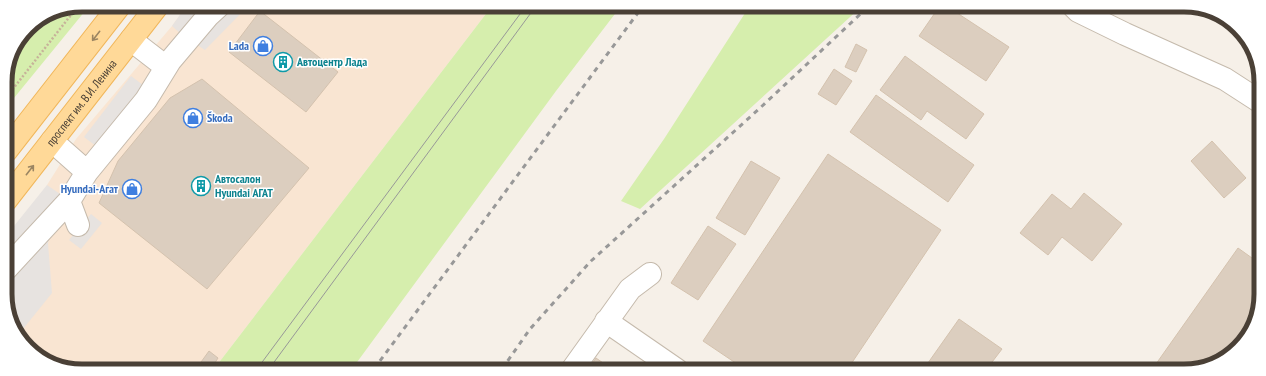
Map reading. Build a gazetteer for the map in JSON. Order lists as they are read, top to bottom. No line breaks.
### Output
{"streets":{"main road":["проспект им. В.И. Ленина"]},"places":{"shop":["Lada","Škoda","Hyundai-Агат"],"building":["Автоцентр Лада","Автосалон Hyundai АГАТ"]}}
